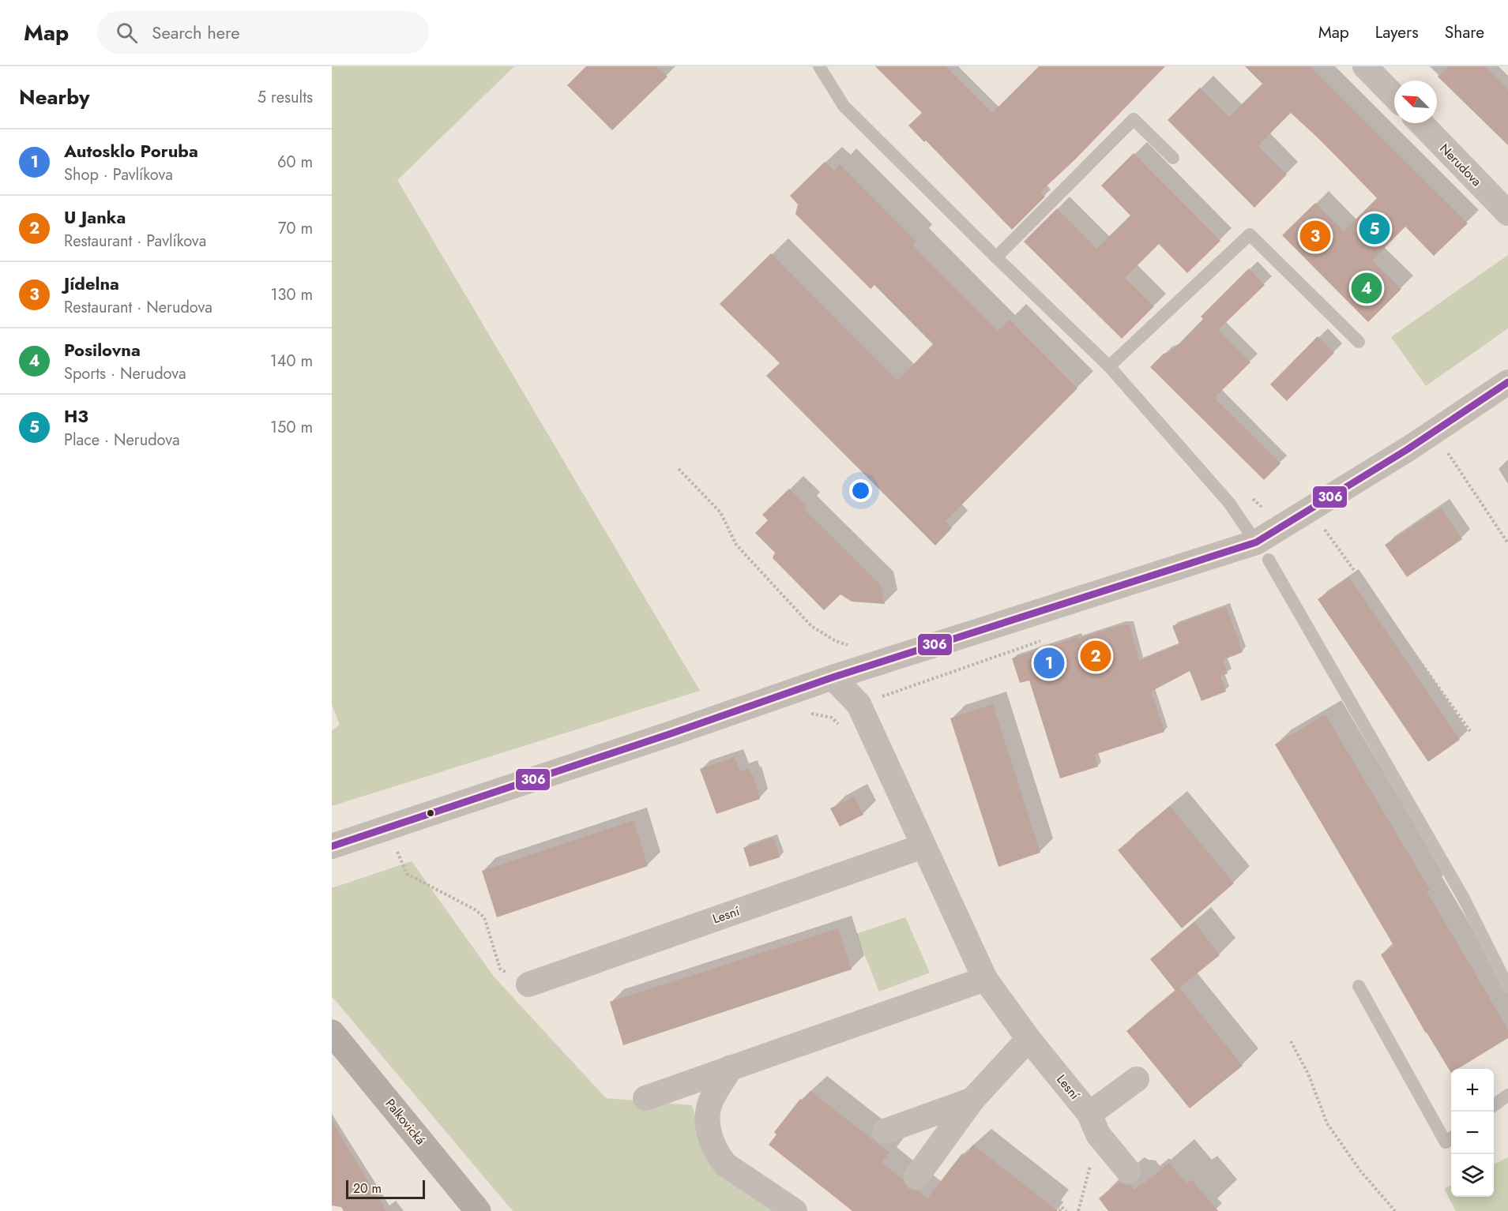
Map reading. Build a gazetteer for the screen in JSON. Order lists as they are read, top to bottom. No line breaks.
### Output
{"streets":{"street":["Nerudova","Lesní","Palkovická"]},"lines":["transit line 306"],"scale_bar":"20 m","north":"top left","page":{"header":"Map","search":"Search here","nav":["Map","Layers","Share"],"heading":["Nearby","5 results"],"list":[{"mark":"1","name":"Autosklo Poruba","note":"Shop · Pavlíkova","value":"60 m"},{"mark":"2","name":"U Janka","note":"Restaurant · Pavlíkova","value":"70 m"},{"mark":"3","name":"Jídelna","note":"Restaurant · Nerudova","value":"130 m"},{"mark":"4","name":"Posilovna","note":"Sports · Nerudova","value":"140 m"},{"mark":"5","name":"H3","note":"Place · Nerudova","value":"150 m"}],"pins":["5","3","4","2","1"],"map_buttons":["+","−"],"scale":"20 m"}}
